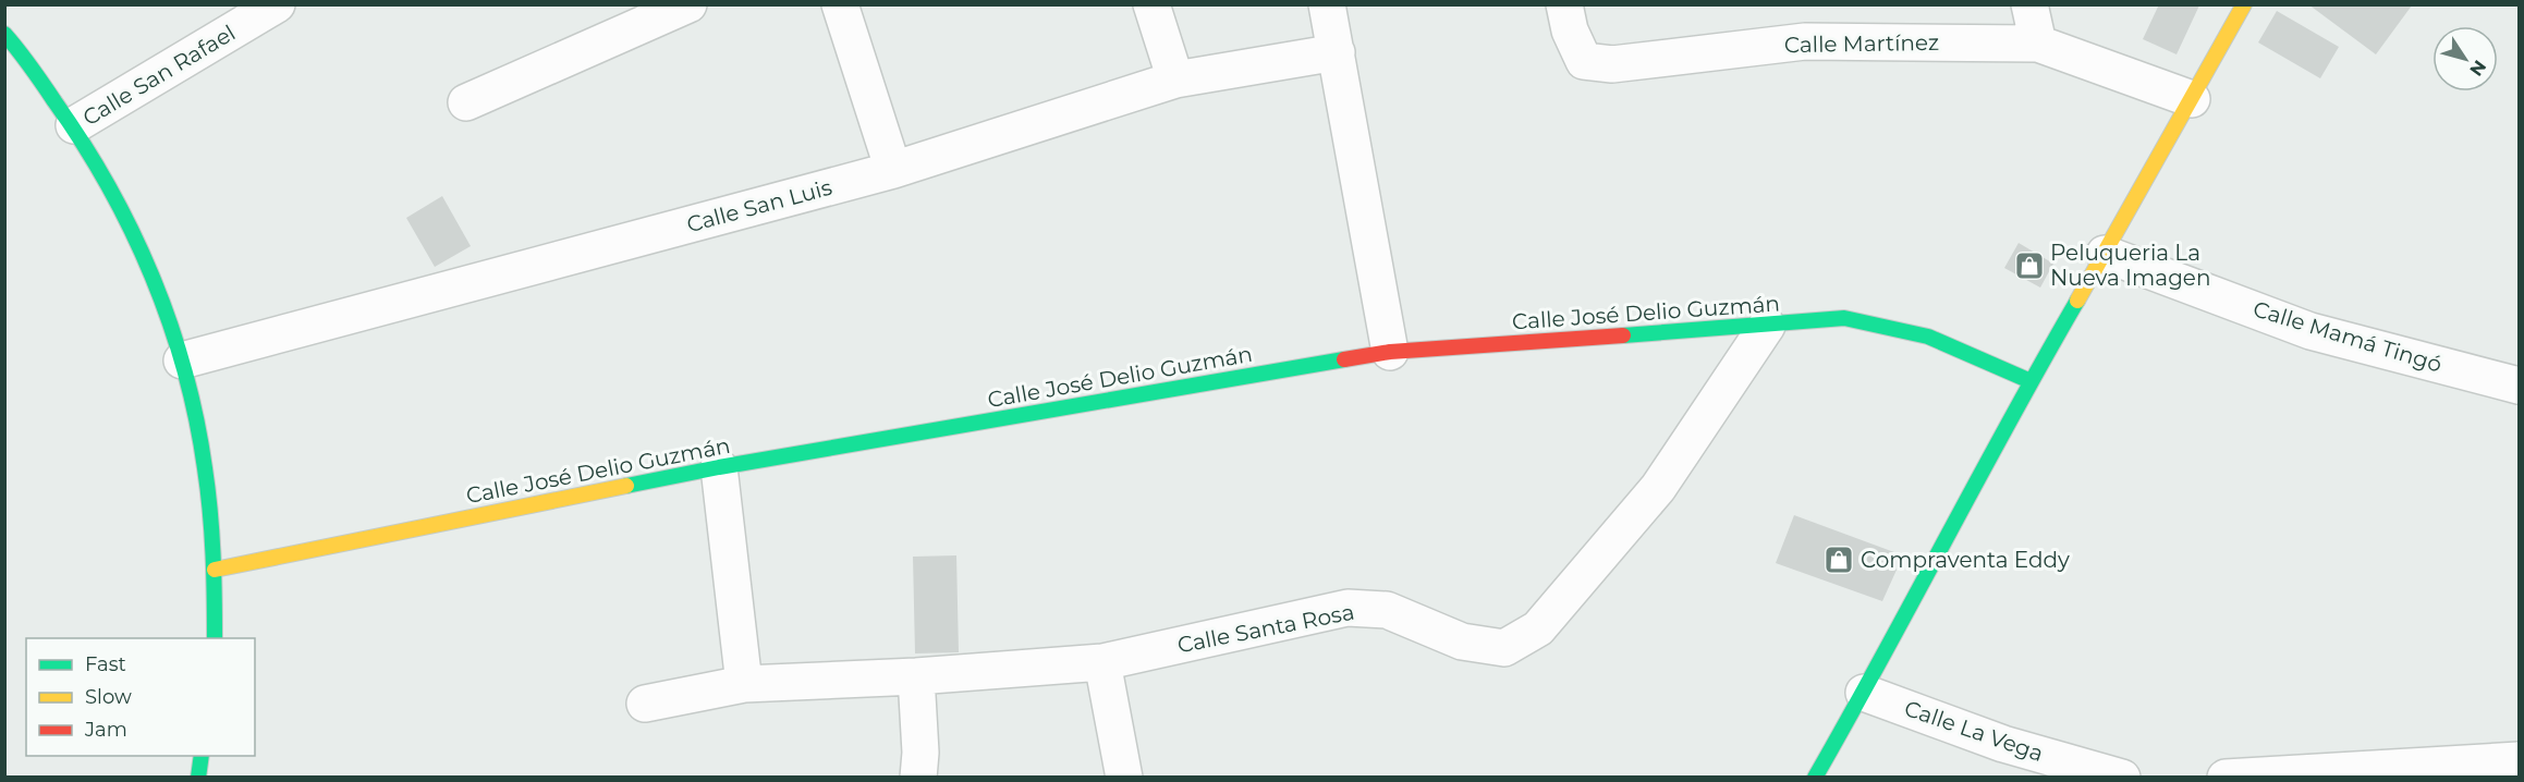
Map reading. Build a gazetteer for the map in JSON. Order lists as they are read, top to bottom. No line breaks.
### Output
{"streets":{"street":["Calle Martínez","Calle San Rafael","Calle San Luis","Calle José Delio Guzmán","Calle Mamá Tingó","Calle Santa Rosa","Calle La Vega"]},"crossings":[["Calle José Delio Guzmán","Calle Santa Rosa"]],"places":{"shop":["Peluqueria La Nueva Imagen","Compraventa Eddy"]},"legend":["Fast","Slow","Jam"],"north":"bottom right"}
